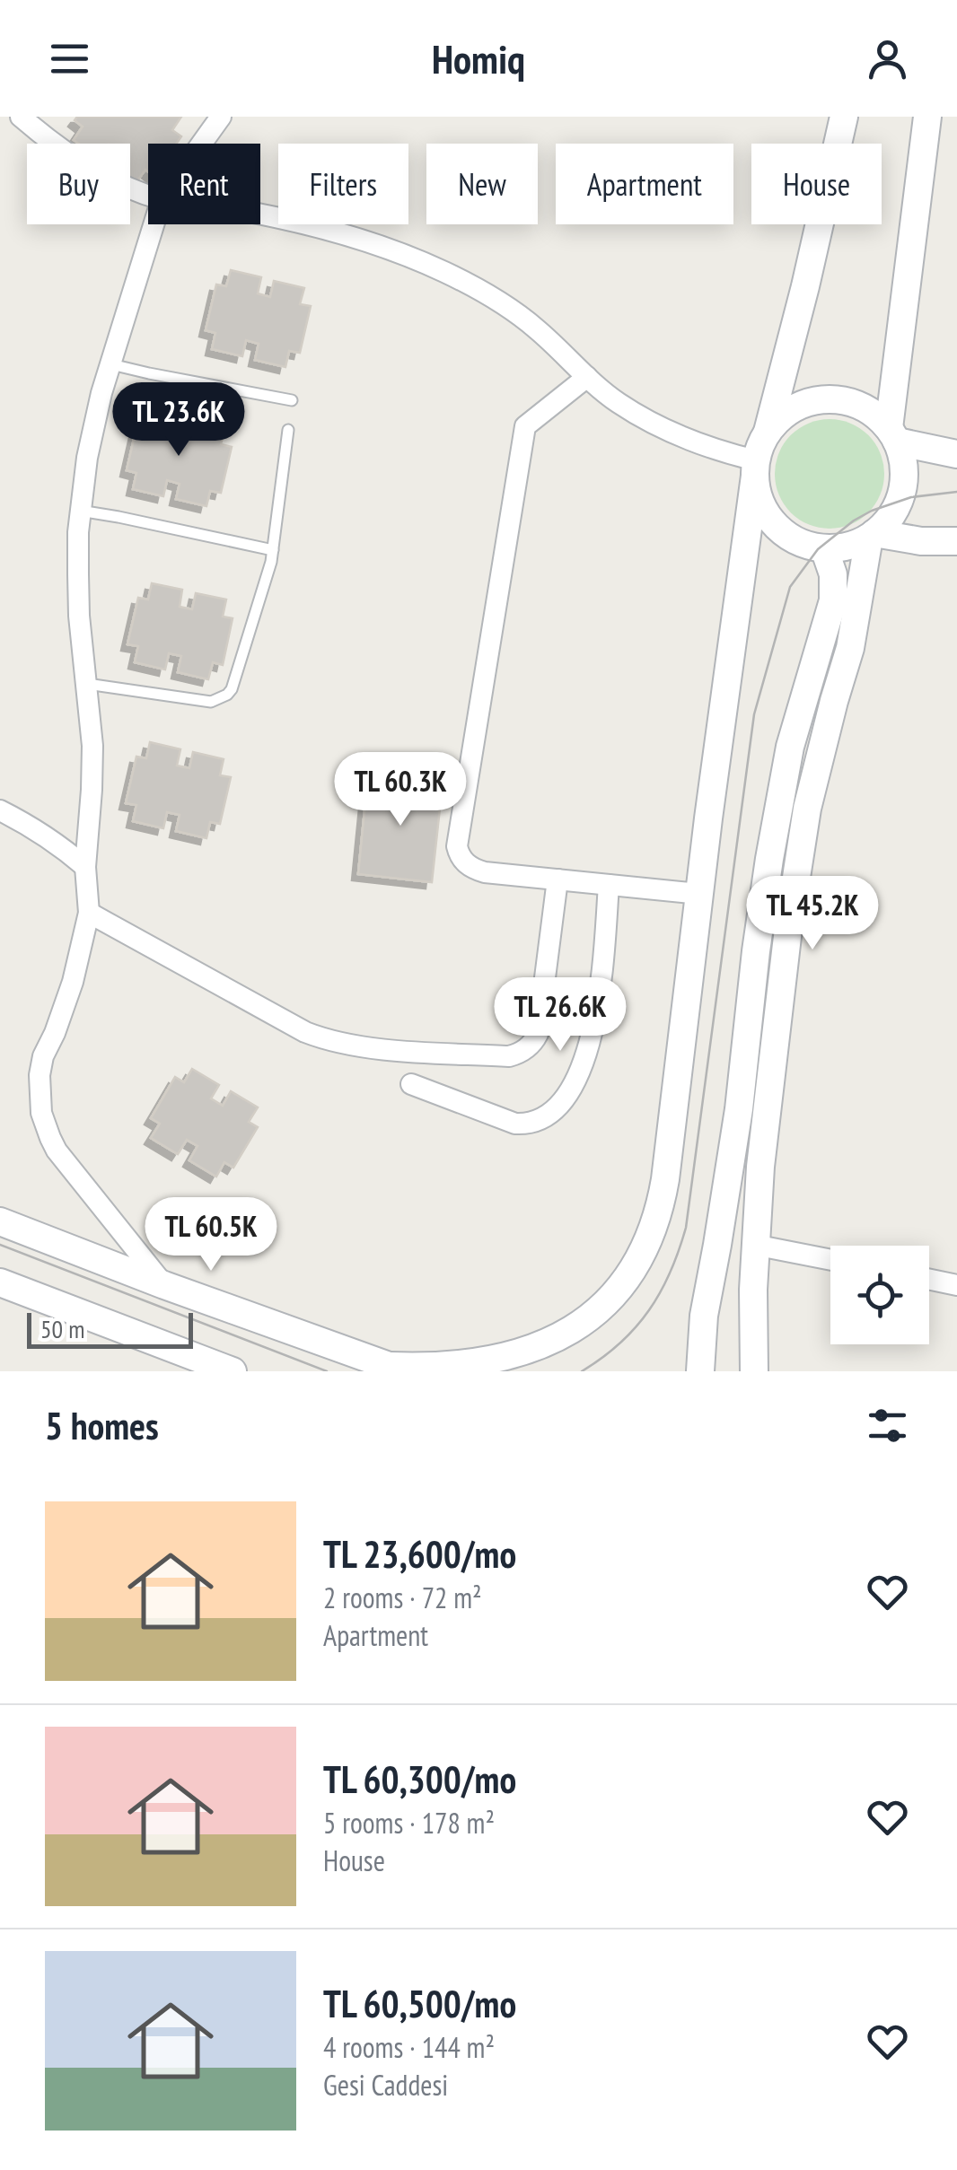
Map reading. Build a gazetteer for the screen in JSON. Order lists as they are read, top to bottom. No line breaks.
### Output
{"scale_bar":"50 m","page":{"header":"Homiq","chip":["Buy","Rent","Filters","New","Apartment","House"],"price":["TL 23.6K","TL 60.3K","TL 45.2K","TL 26.6K","TL 60.5K"],"scale":"50 m","heading":"5 homes","list":[{"name":"TL 23,600/mo","note":"2 rooms · 72 m² · Apartment"},{"name":"TL 60,300/mo","note":"5 rooms · 178 m² · House"},{"name":"TL 60,500/mo","note":"4 rooms · 144 m² · Gesi Caddesi"}]}}
